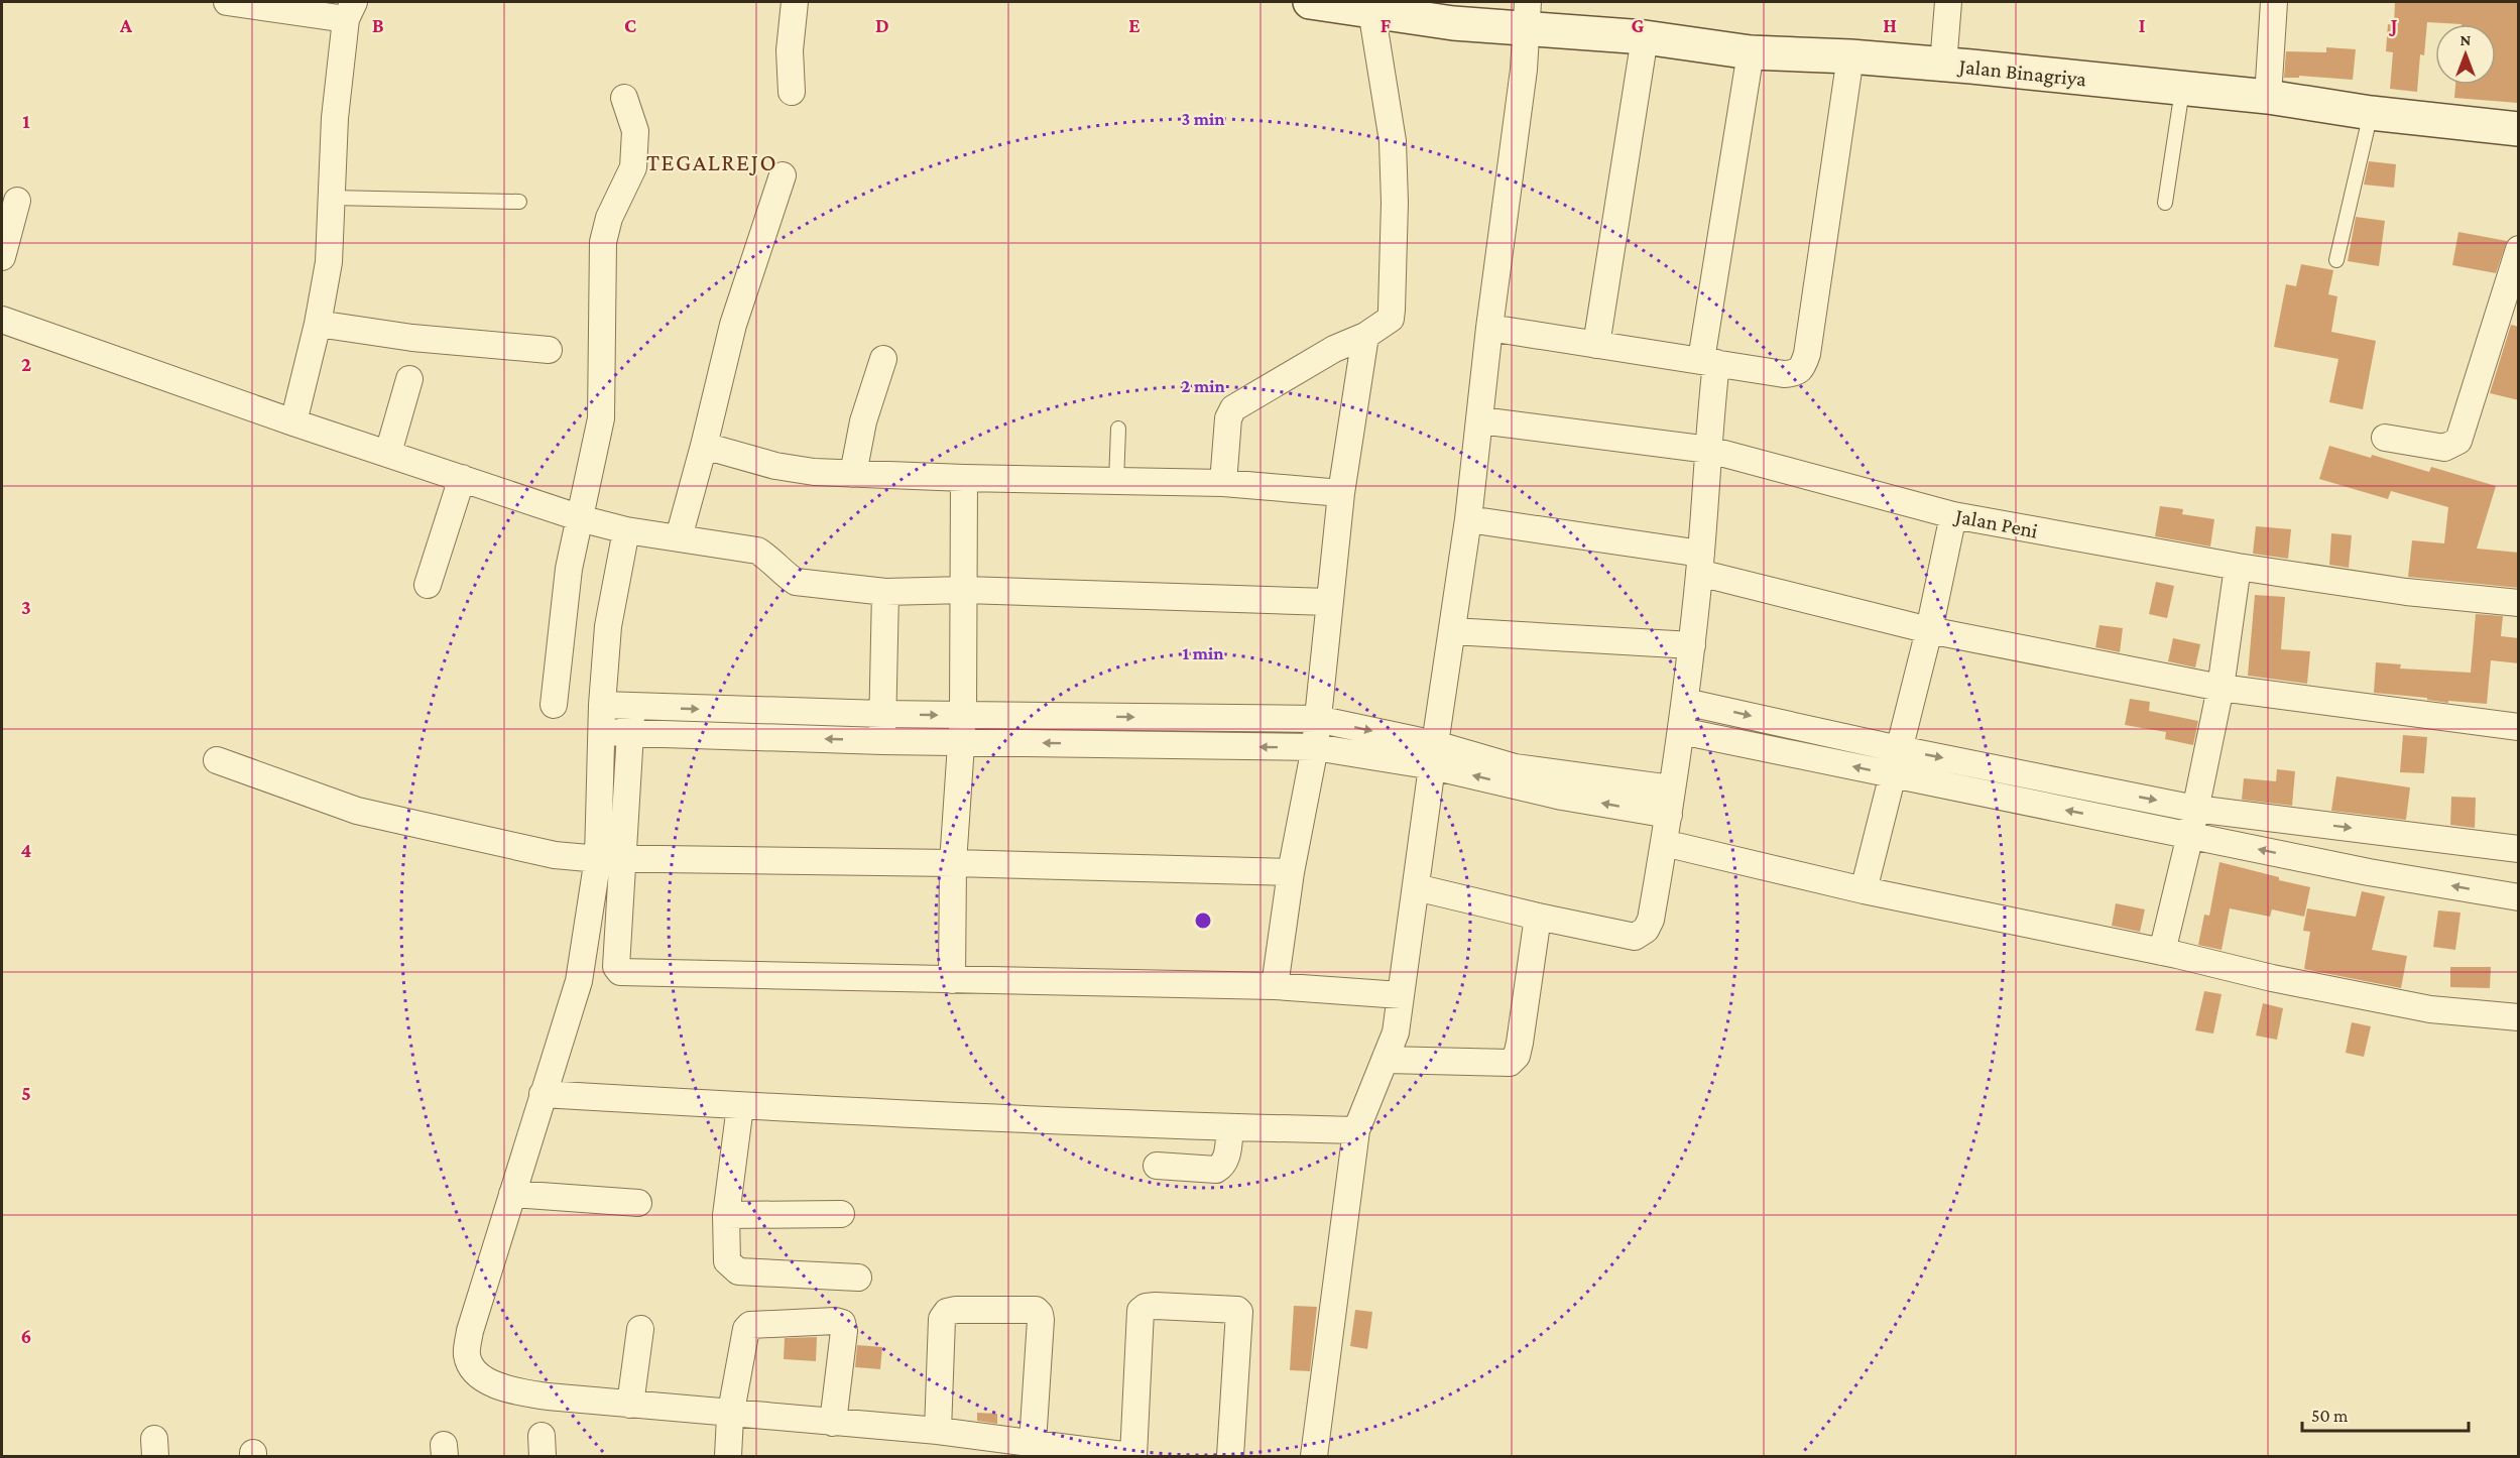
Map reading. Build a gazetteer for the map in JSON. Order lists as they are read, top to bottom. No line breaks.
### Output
{"streets":{"street":["Jalan Binagriya","Jalan Peni"]},"districts":["TEGALREJO"],"scale_bar":"50 m","north":"top","grid":{"columns":["A","B","C","D","E","F","G","H","I","J"],"rows":["1","2","3","4","5","6"]},"rings":["3 min","2 min","1 min"]}
